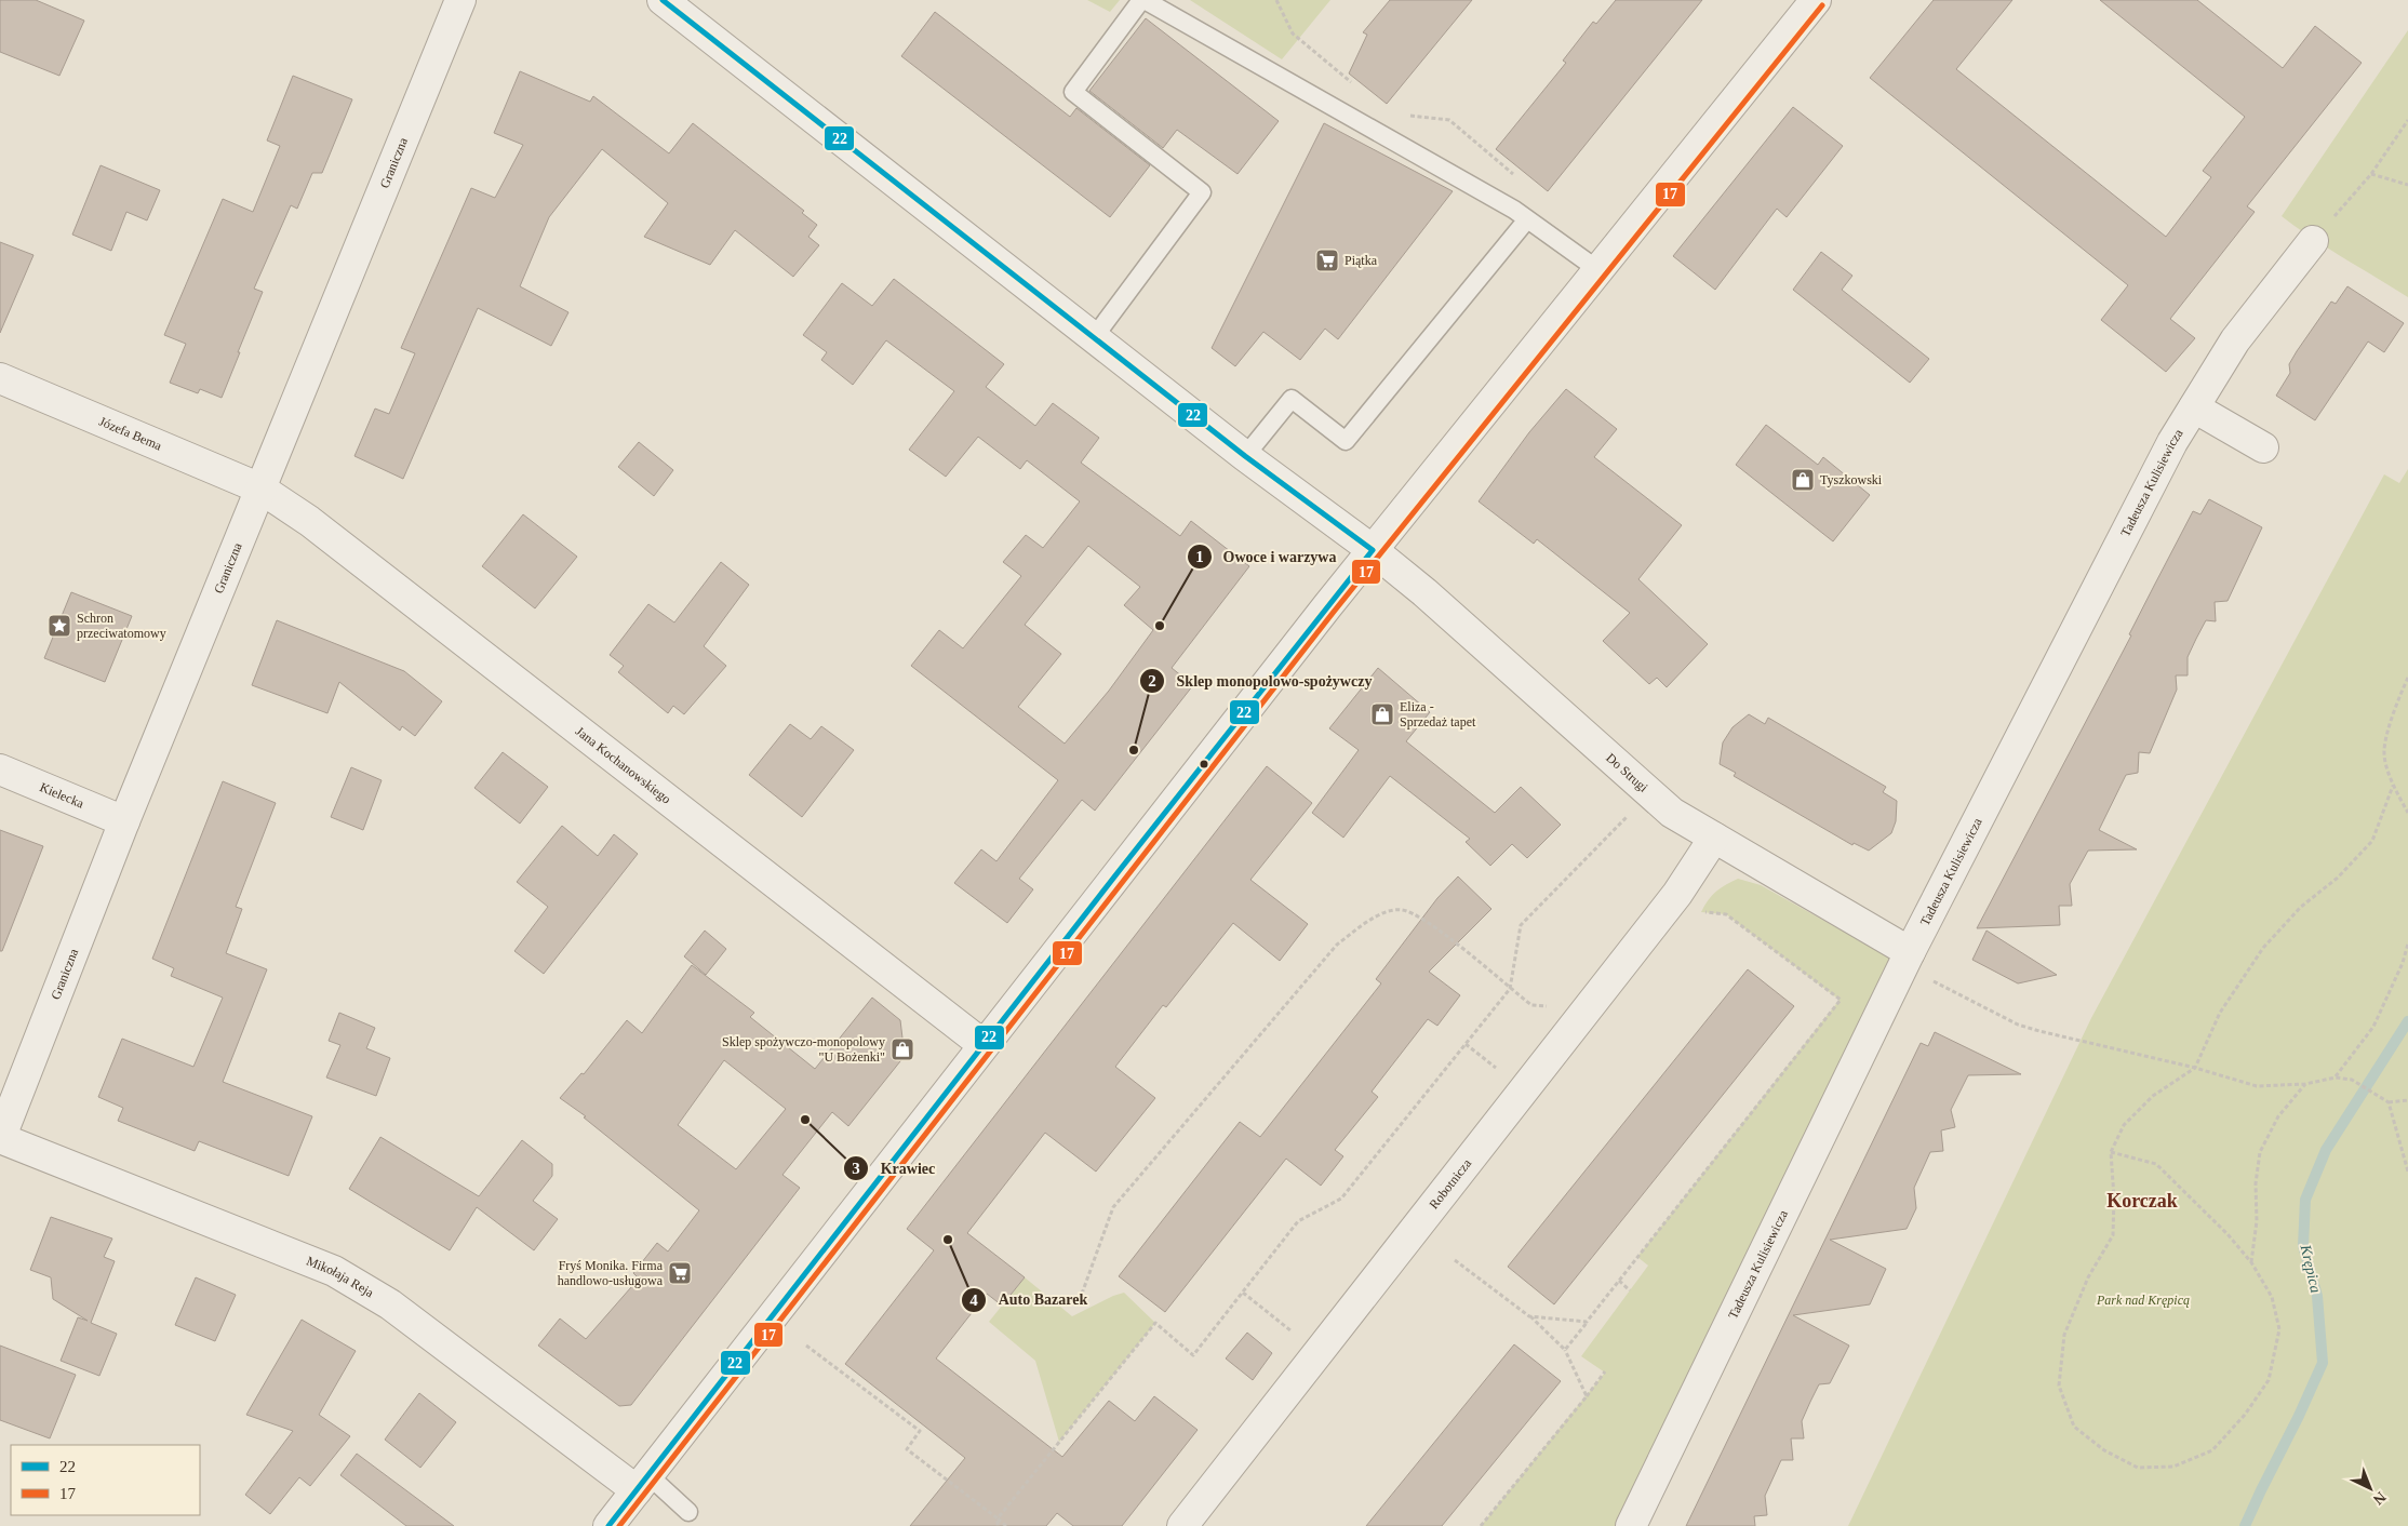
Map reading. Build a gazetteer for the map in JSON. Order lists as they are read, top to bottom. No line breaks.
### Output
{"streets":{"street":["Graniczna","Józefa Bema","Tadeusza Kulisiewicza","Jana Kochanowskiego","Do Strugi","Kielecka","Robotnicza","Mikołaja Reja"]},"crossings":[["Graniczna","Józefa Bema"],["Graniczna","Jana Kochanowskiego"],["Graniczna","Kielecka"],["Graniczna","Mikołaja Reja"],["Józefa Bema","Jana Kochanowskiego"],["Tadeusza Kulisiewicza","Do Strugi"],["Do Strugi","Robotnicza"]],"districts":["Korczak"],"water":["Krępica"],"parks":["Park nad Krępicą"],"places":{"supermarket":["Piątka","Fryś Monika. Firma handlowo-usługowa"],"shop":["Tyszkowski","Eliza - Sprzedaż tapet","Sklep spożywczo-monopolowy \"U Bożenki\""],"place":["Schron przeciwatomowy"],"other":["Owoce i warzywa","Sklep monopolowo-spożywczy","Krawiec","Auto Bazarek"]},"lines":["transit line 22","transit line 17"],"legend":["22","17"],"north":"bottom right"}
